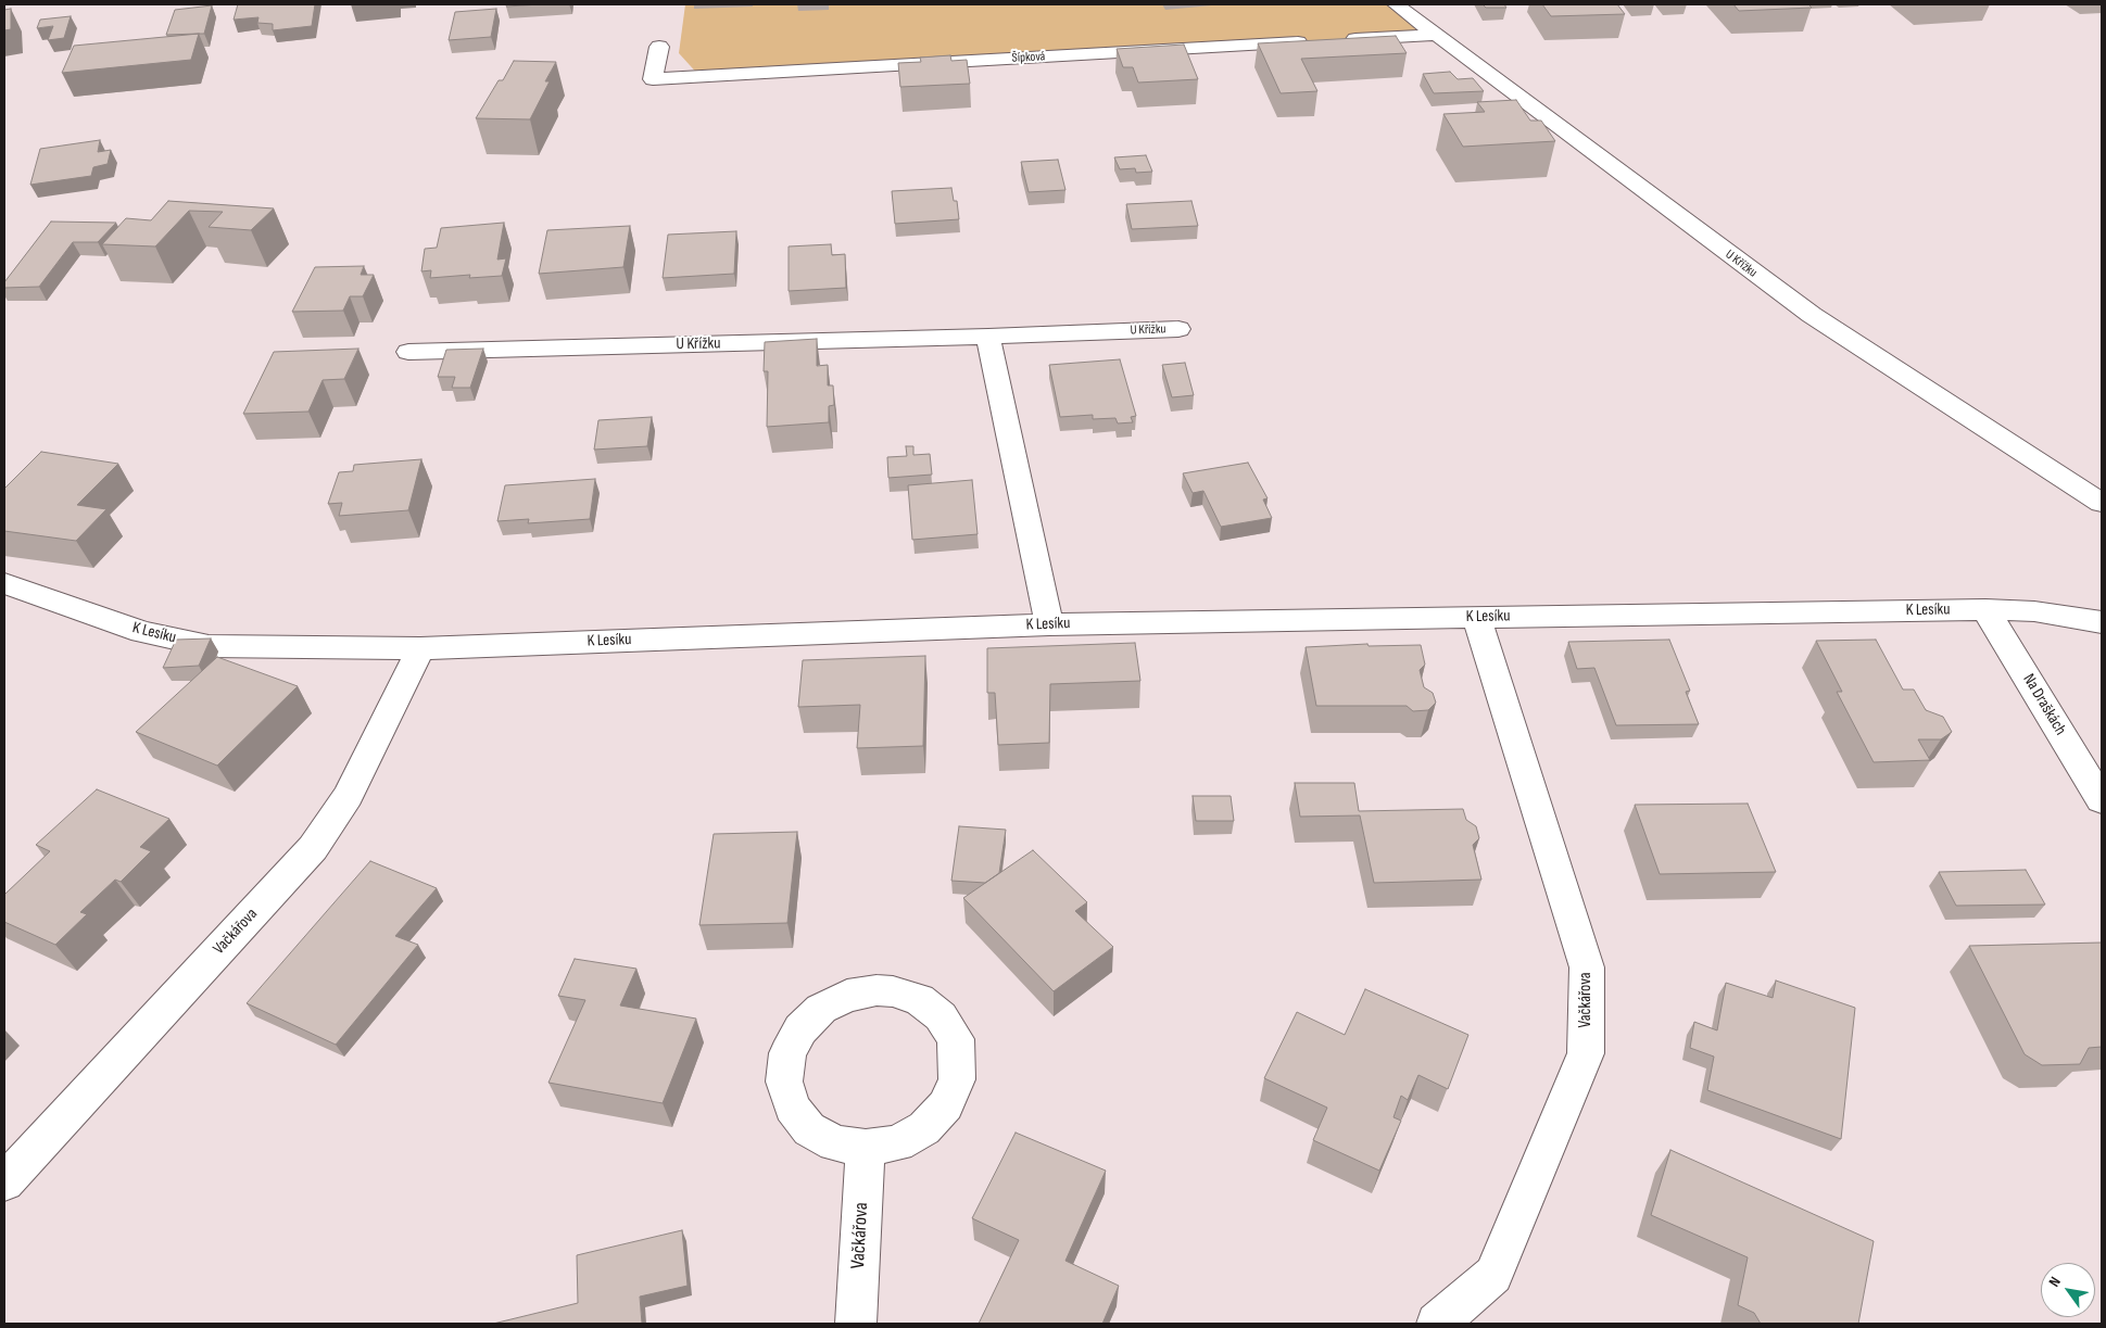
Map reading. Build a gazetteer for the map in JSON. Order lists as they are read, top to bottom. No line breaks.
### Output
{"streets":{"street":["Šípková","U Křížku","K Lesíku","Na Draškách","Vačkářova"]},"crossings":[["K Lesíku","Na Draškách"],["K Lesíku","Vačkářova"]],"north":"top left"}
